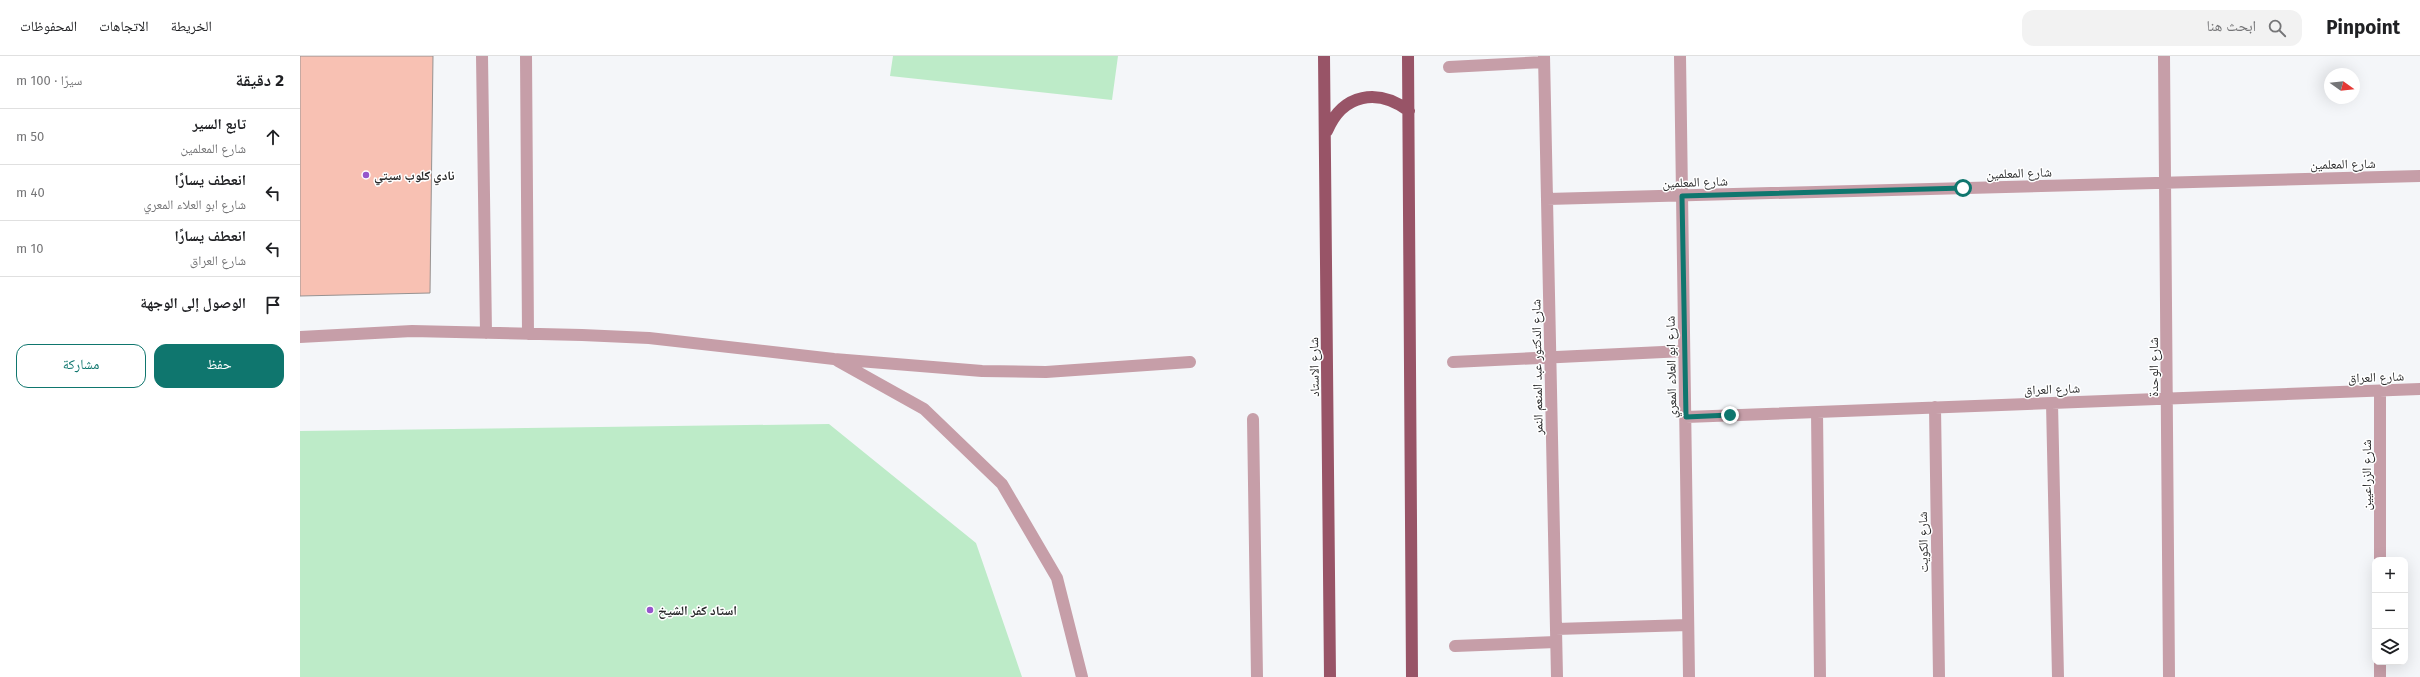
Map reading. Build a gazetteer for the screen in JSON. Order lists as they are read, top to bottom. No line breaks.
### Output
{"streets":{"main road":["شارع الاستاد"],"street":["شارع المعلمين","شارع الدكتور عبد المنعم النمر","شارع ابو العلاء المعري","شارع الوحدة","شارع العراق","شارع الزراعيين","شارع الكويت"]},"crossings":[["شارع المعلمين","شارع الدكتور عبد المنعم النمر"],["شارع المعلمين","شارع ابو العلاء المعري"],["شارع المعلمين","شارع الوحدة"],["شارع ابو العلاء المعري","شارع العراق"],["شارع الوحدة","شارع العراق"],["شارع العراق","شارع الزراعيين"],["شارع العراق","شارع الكويت"]],"places":["نادي كلوب سيتي","استاد كفر الشيخ"],"north":"right","page":{"header":"Pinpoint","search":"ابحث هنا","nav":["الخريطة","الاتجاهات","المحفوظات"],"heading":["2 دقيقة","سيرًا · 100 m"],"list":[["تابع السير","شارع المعلمين","50 m"],["انعطف يسارًا","شارع ابو العلاء المعري","40 m"],["انعطف يسارًا","شارع العراق","10 m"],"الوصول إلى الوجهة"],"buttons":["حفظ","مشاركة"],"map_buttons":["+","−"]}}
